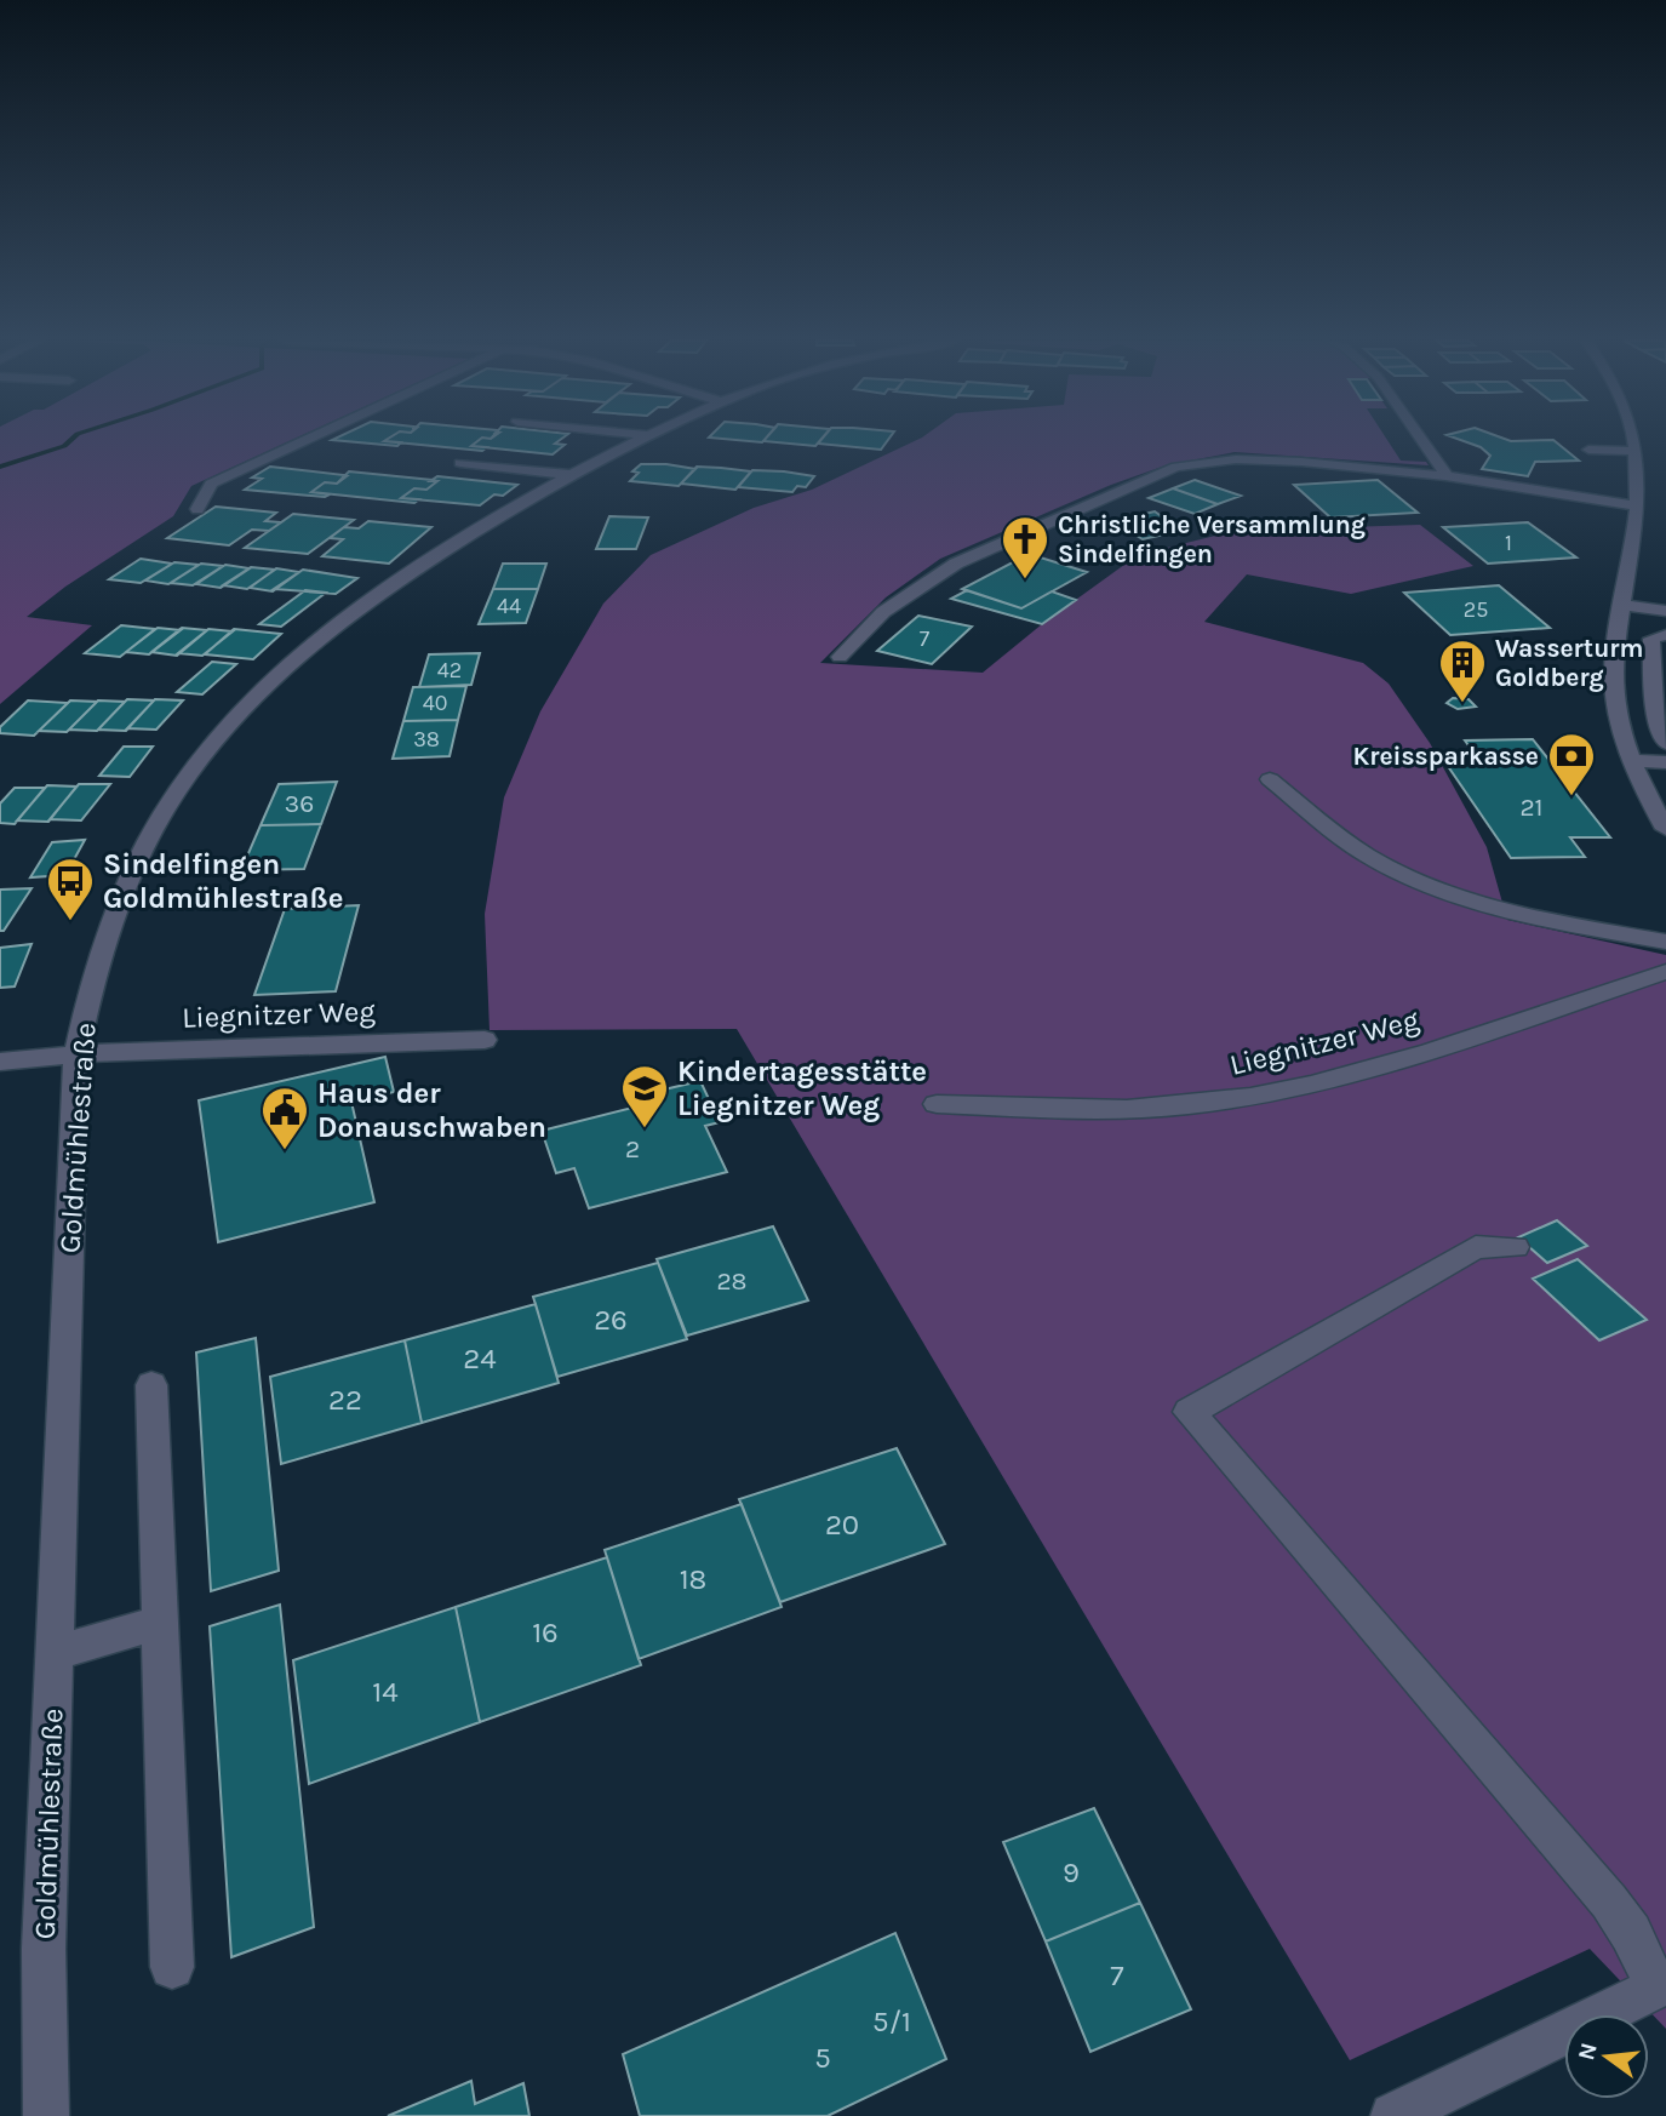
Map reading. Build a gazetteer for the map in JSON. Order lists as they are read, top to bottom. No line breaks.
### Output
{"streets":{"street":["Liegnitzer Weg","Goldmühlestraße"]},"crossings":[["Liegnitzer Weg","Goldmühlestraße"]],"places":{"church":["Christliche Versammlung Sindelfingen"],"building":["Wasserturm Goldberg"],"bank":["Kreissparkasse"],"bus stop":["Sindelfingen Goldmühlestraße"],"school or university":["Kindertagesstätte Liegnitzer Weg"],"public building":["Haus der Donauschwaben"]},"house_numbers":["1","44","25","7","42","40","38","36","21","2","28","26","24","22","20","18","16","14","9","7","5/1","5"],"north":"left"}
